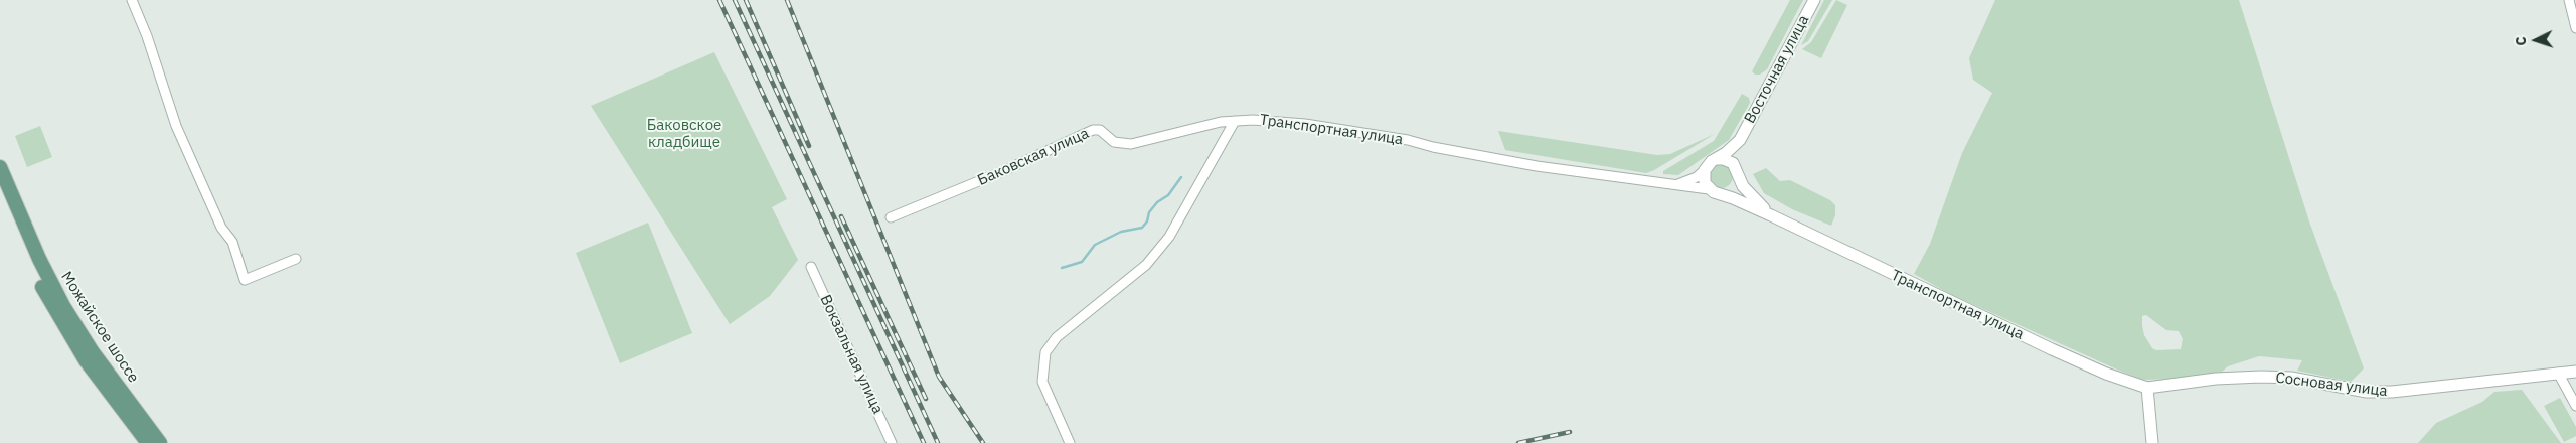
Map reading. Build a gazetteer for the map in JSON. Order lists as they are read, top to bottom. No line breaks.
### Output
{"streets":{"main road":["Можайское шоссе"],"street":["Восточная улица","Транспортная улица","Баковская улица","Вокзальная улица","Сосновая улица"]},"crossings":[["Восточная улица","Транспортная улица"],["Транспортная улица","Баковская улица"],["Транспортная улица","Сосновая улица"]],"parks":["Баковское кладбище"],"north":"left"}
